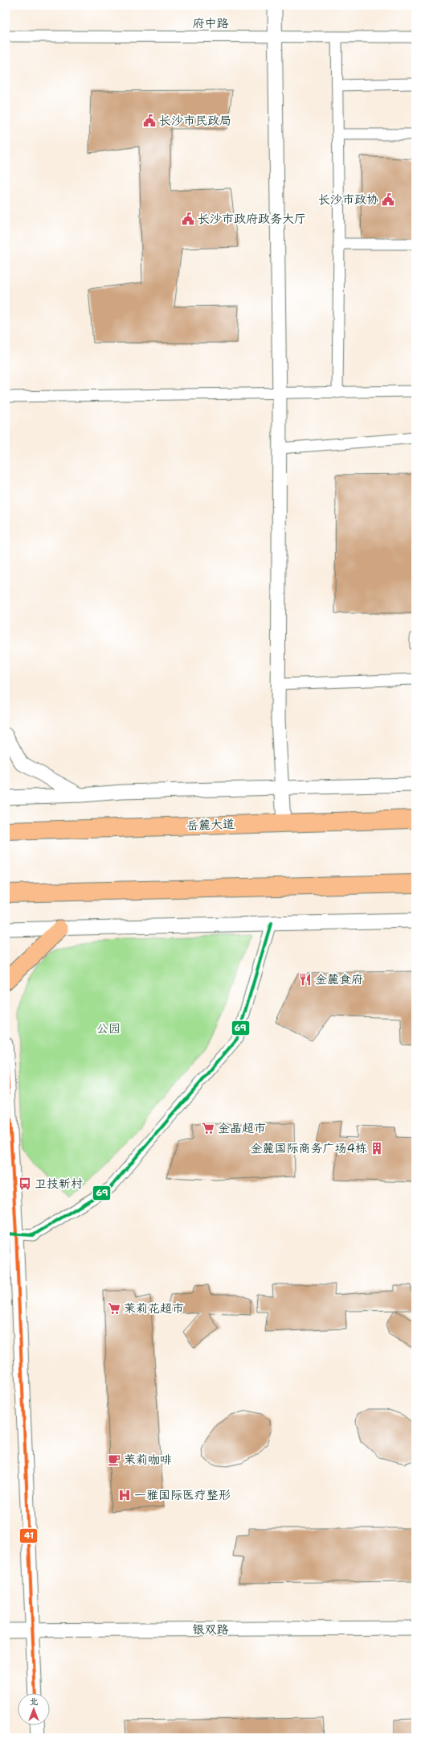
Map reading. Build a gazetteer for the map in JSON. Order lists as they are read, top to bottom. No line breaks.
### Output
{"streets":{"highway":["岳麓大道"],"street":["府中路","银双路"]},"parks":["公园"],"places":{"public building":["长沙市民政局","长沙市政协","长沙市政府政务大厅"],"restaurant":["金麓食府"],"supermarket":["金晶超市","茉莉花超市"],"building":["金麓国际商务广场4栋"],"bus stop":["卫技新村"],"cafe":["茉莉咖啡"],"hospital":["一雅国际医疗整形"]},"lines":["transit line 69","transit line 41"],"north":"top"}
